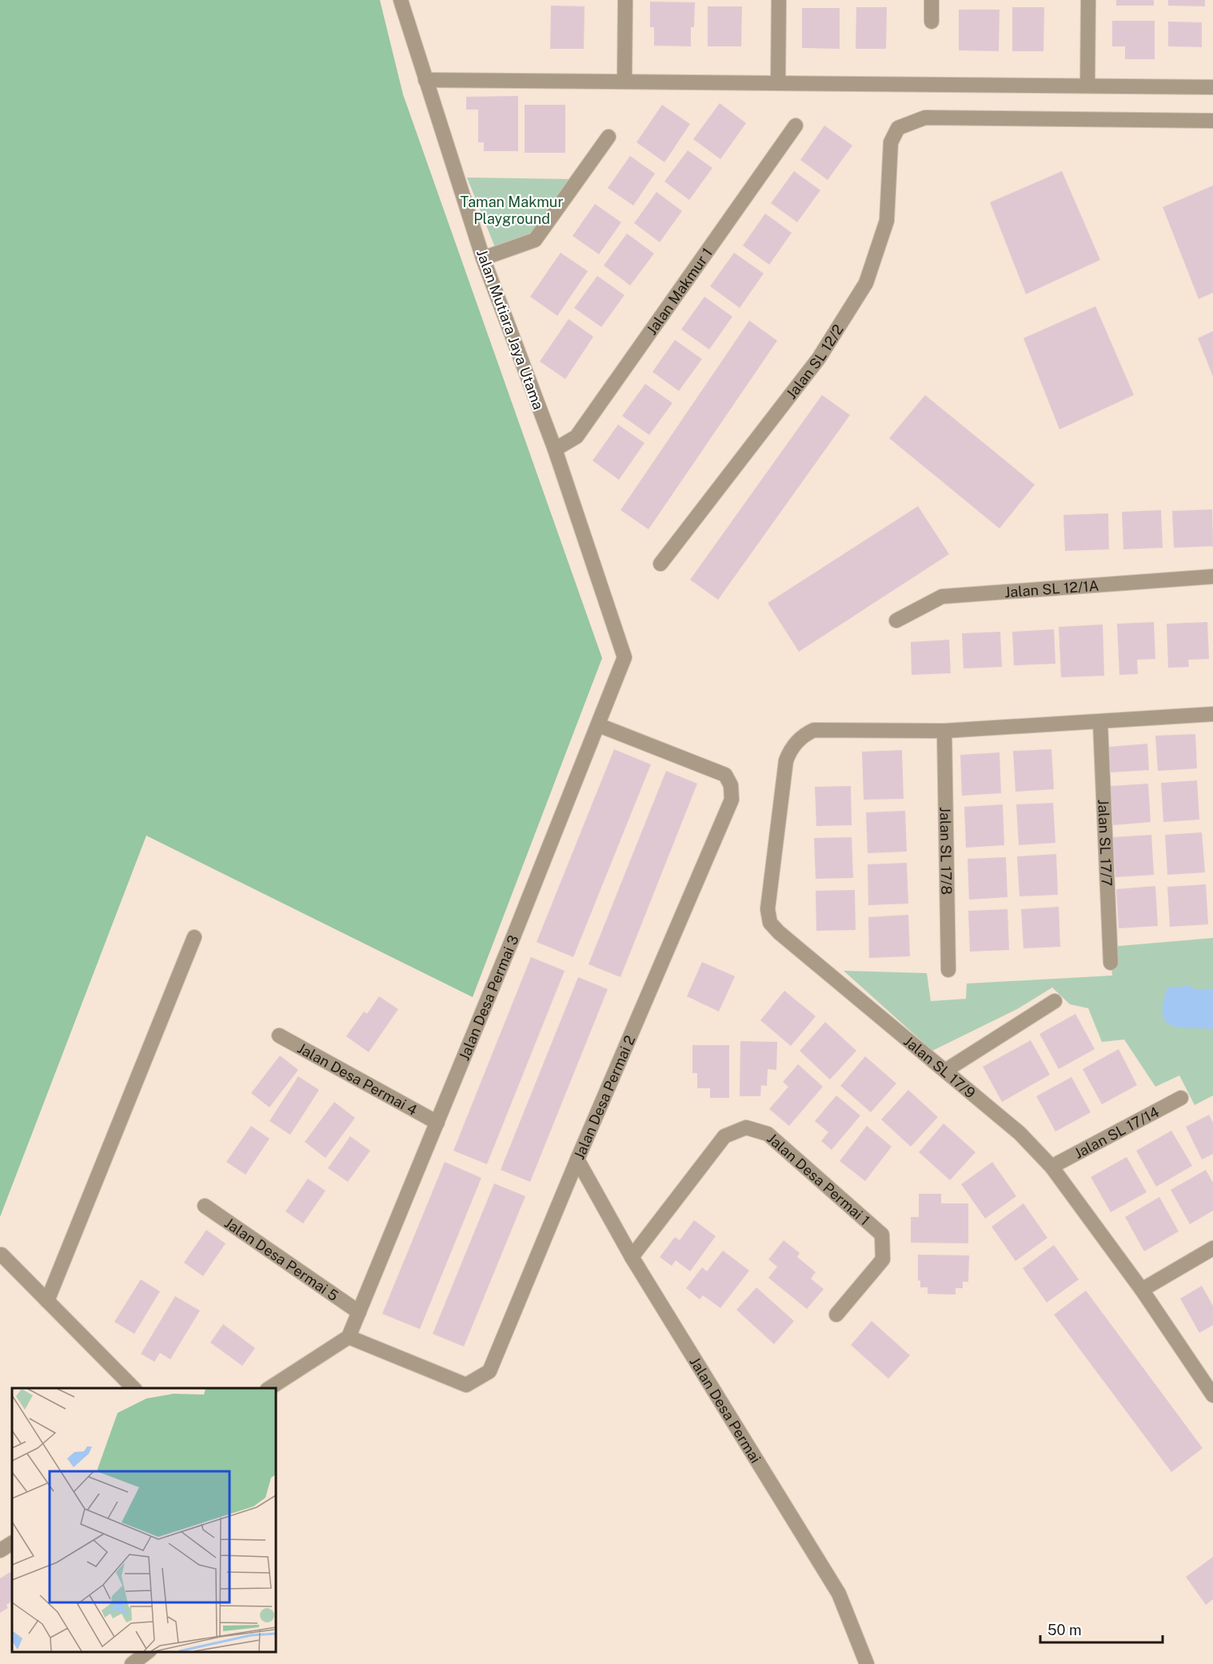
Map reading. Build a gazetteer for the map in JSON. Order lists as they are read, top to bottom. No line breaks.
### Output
{"streets":{"street":["Jalan Makmur 1","Jalan Mutiara Jaya Utama","Jalan SL 12/2","Jalan SL 12/1A","Jalan SL 17/7","Jalan SL 17/8","Jalan Desa Permai 3","Jalan SL 17/9","Jalan Desa Permai 4","Jalan Desa Permai 2","Jalan SL 17/14","Jalan Desa Permai 1","Jalan Desa Permai 5","Jalan Desa Permai"]},"crossings":[["Jalan Makmur 1","Jalan Mutiara Jaya Utama"],["Jalan Mutiara Jaya Utama","Jalan Desa Permai 3"],["Jalan SL 17/8","Jalan SL 17/9"],["Jalan Desa Permai 3","Jalan Desa Permai 4"],["Jalan Desa Permai 3","Jalan Desa Permai 2"],["Jalan Desa Permai 3","Jalan Desa Permai 5"],["Jalan SL 17/9","Jalan SL 17/14"],["Jalan Desa Permai 2","Jalan Desa Permai"],["Jalan Desa Permai 1","Jalan Desa Permai"]],"parks":["Taman Makmur Playground"],"scale_bar":"50 m"}
